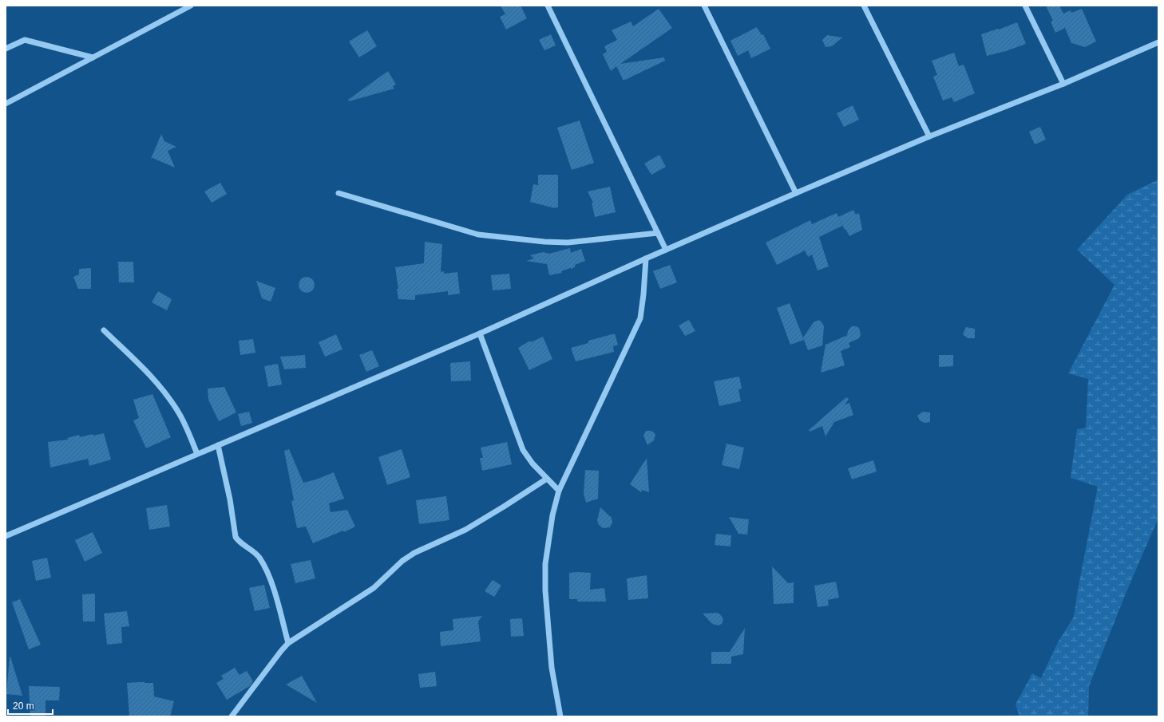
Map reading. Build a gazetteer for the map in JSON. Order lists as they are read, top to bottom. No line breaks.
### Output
{"scale_bar":"20 m"}
